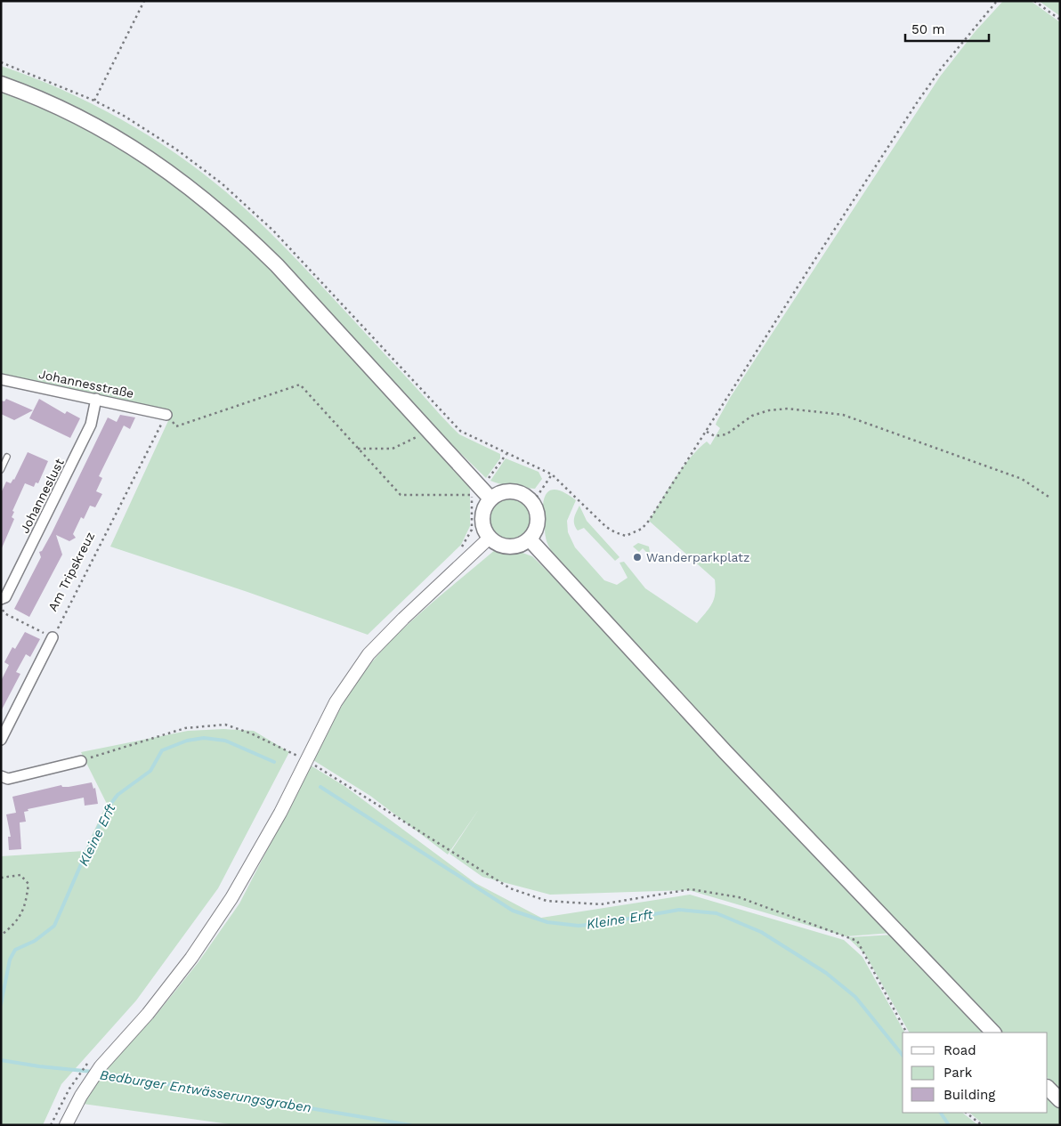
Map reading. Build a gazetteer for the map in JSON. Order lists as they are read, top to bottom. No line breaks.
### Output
{"streets":{"street":["Johannesstraße","Johanneslust"],"path":["Am Tripskreuz"]},"crossings":[["Johannesstraße","Johanneslust"],["Johannesstraße","Am Tripskreuz"]],"water":["Kleine Erft","Bedburger Entwässerungsgraben"],"places":["Wanderparkplatz"],"legend":["Road","Park","Building"],"scale_bar":"50 m"}
